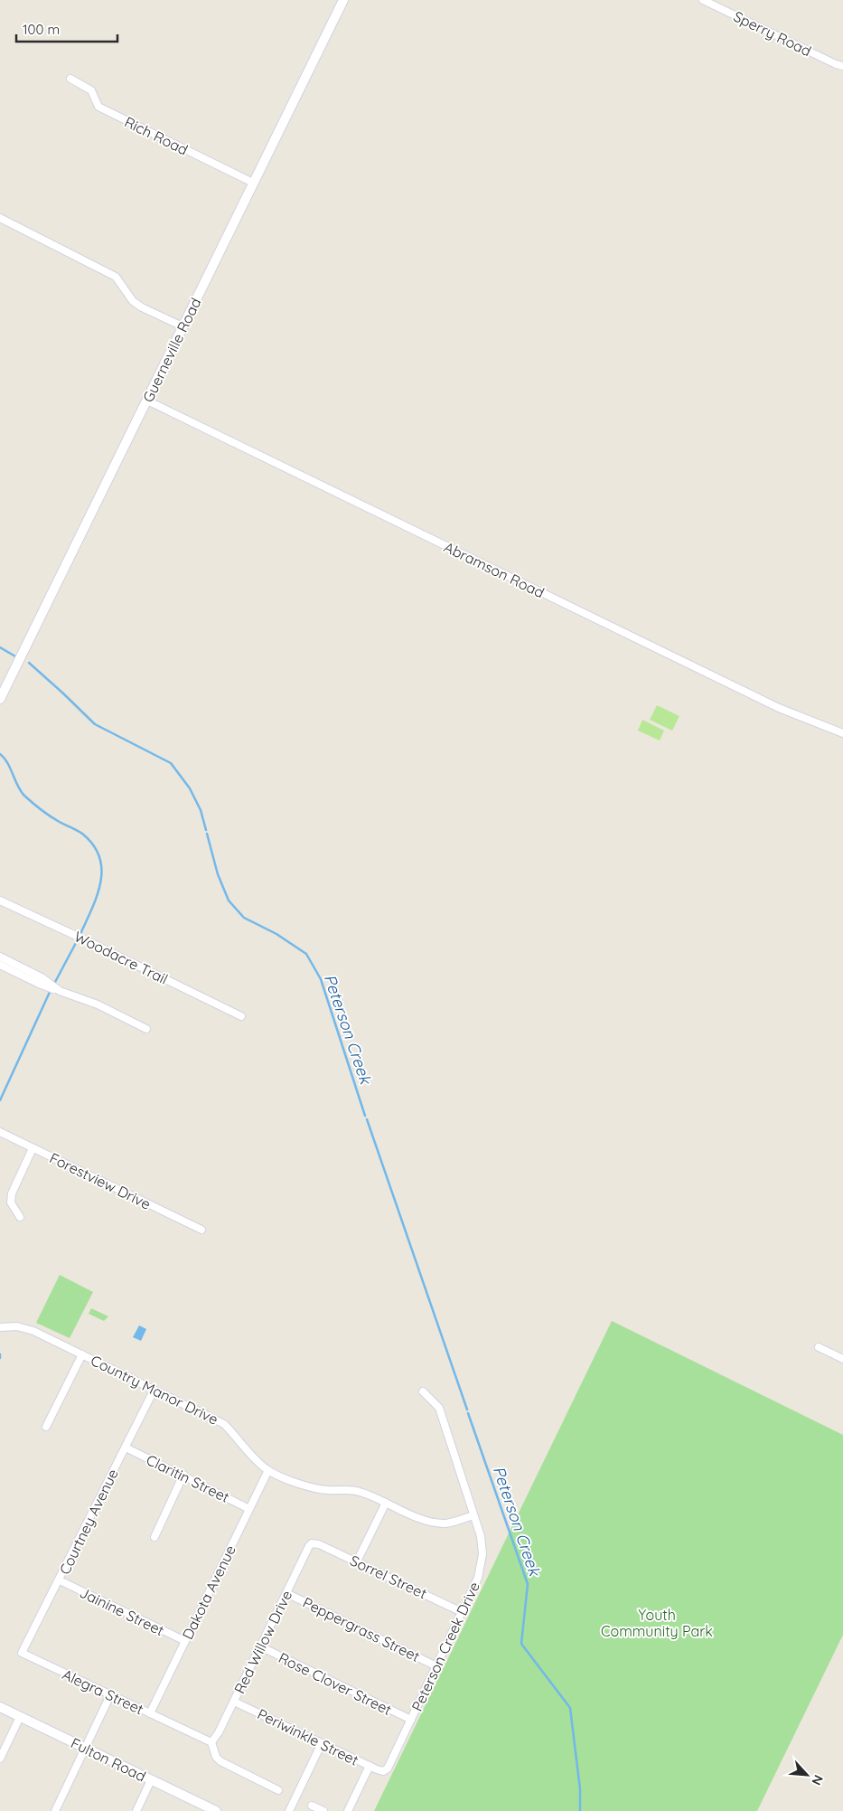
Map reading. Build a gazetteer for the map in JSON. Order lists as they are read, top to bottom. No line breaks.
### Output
{"streets":{"main road":["Guerneville Road","Fulton Road"],"street":["Sperry Road","Rich Road","Abramson Road","Woodacre Trail","Forestview Drive","Country Manor Drive","Claritin Street","Courtney Avenue","Sorrel Street","Dakota Avenue","Jainine Street","Peppergrass Street","Red Willow Drive","Peterson Creek Drive","Rose Clover Street","Alegra Street","Periwinkle Street"]},"crossings":[["Rich Road","Guerneville Road"],["Guerneville Road","Abramson Road"],["Country Manor Drive","Courtney Avenue"],["Country Manor Drive","Dakota Avenue"],["Country Manor Drive","Peterson Creek Drive"],["Claritin Street","Courtney Avenue"],["Claritin Street","Dakota Avenue"],["Courtney Avenue","Jainine Street"],["Courtney Avenue","Alegra Street"],["Sorrel Street","Red Willow Drive"],["Sorrel Street","Peterson Creek Drive"],["Dakota Avenue","Jainine Street"],["Dakota Avenue","Alegra Street"],["Peppergrass Street","Red Willow Drive"],["Peppergrass Street","Peterson Creek Drive"],["Red Willow Drive","Rose Clover Street"],["Red Willow Drive","Alegra Street"],["Red Willow Drive","Periwinkle Street"],["Peterson Creek Drive","Rose Clover Street"],["Peterson Creek Drive","Periwinkle Street"]],"water":["Peterson Creek"],"parks":["Youth Community Park"],"scale_bar":"100 m","north":"bottom right"}
